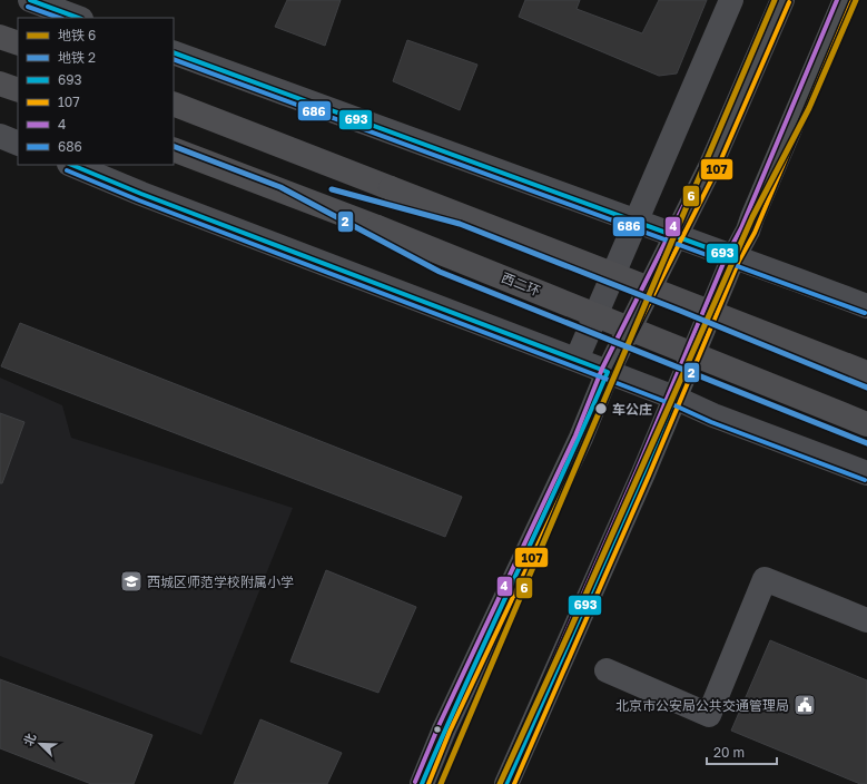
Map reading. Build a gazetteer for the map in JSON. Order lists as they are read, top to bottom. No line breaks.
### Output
{"streets":{"highway":["西二环"]},"places":{"other":["车公庄"],"school or university":["西城区师范学校附属小学"],"public building":["北京市公安局公共交通管理局"]},"lines":["metro line 6","transit line 693","transit line 4","transit line 107","transit line 686","metro line 2"],"legend":["地铁 6","地铁 2","693","107","4","686"],"scale_bar":"20 m","north":"top left"}
